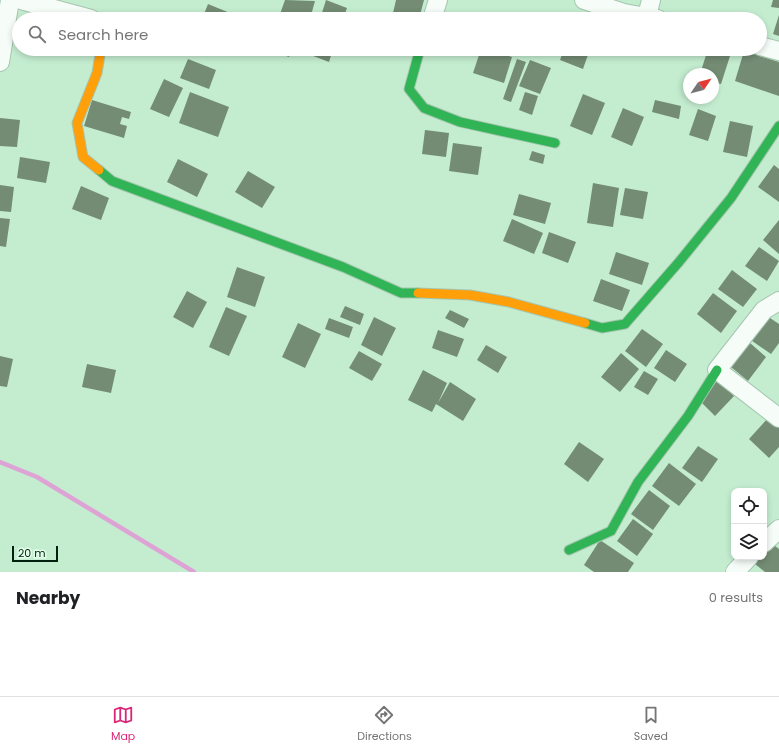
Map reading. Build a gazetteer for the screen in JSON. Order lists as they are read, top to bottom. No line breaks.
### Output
{"scale_bar":"20 m","north":"top right","page":{"search":"Search here","scale":"20 m","heading":["Nearby","0 results"],"nav":["Map","Directions","Saved"]}}
